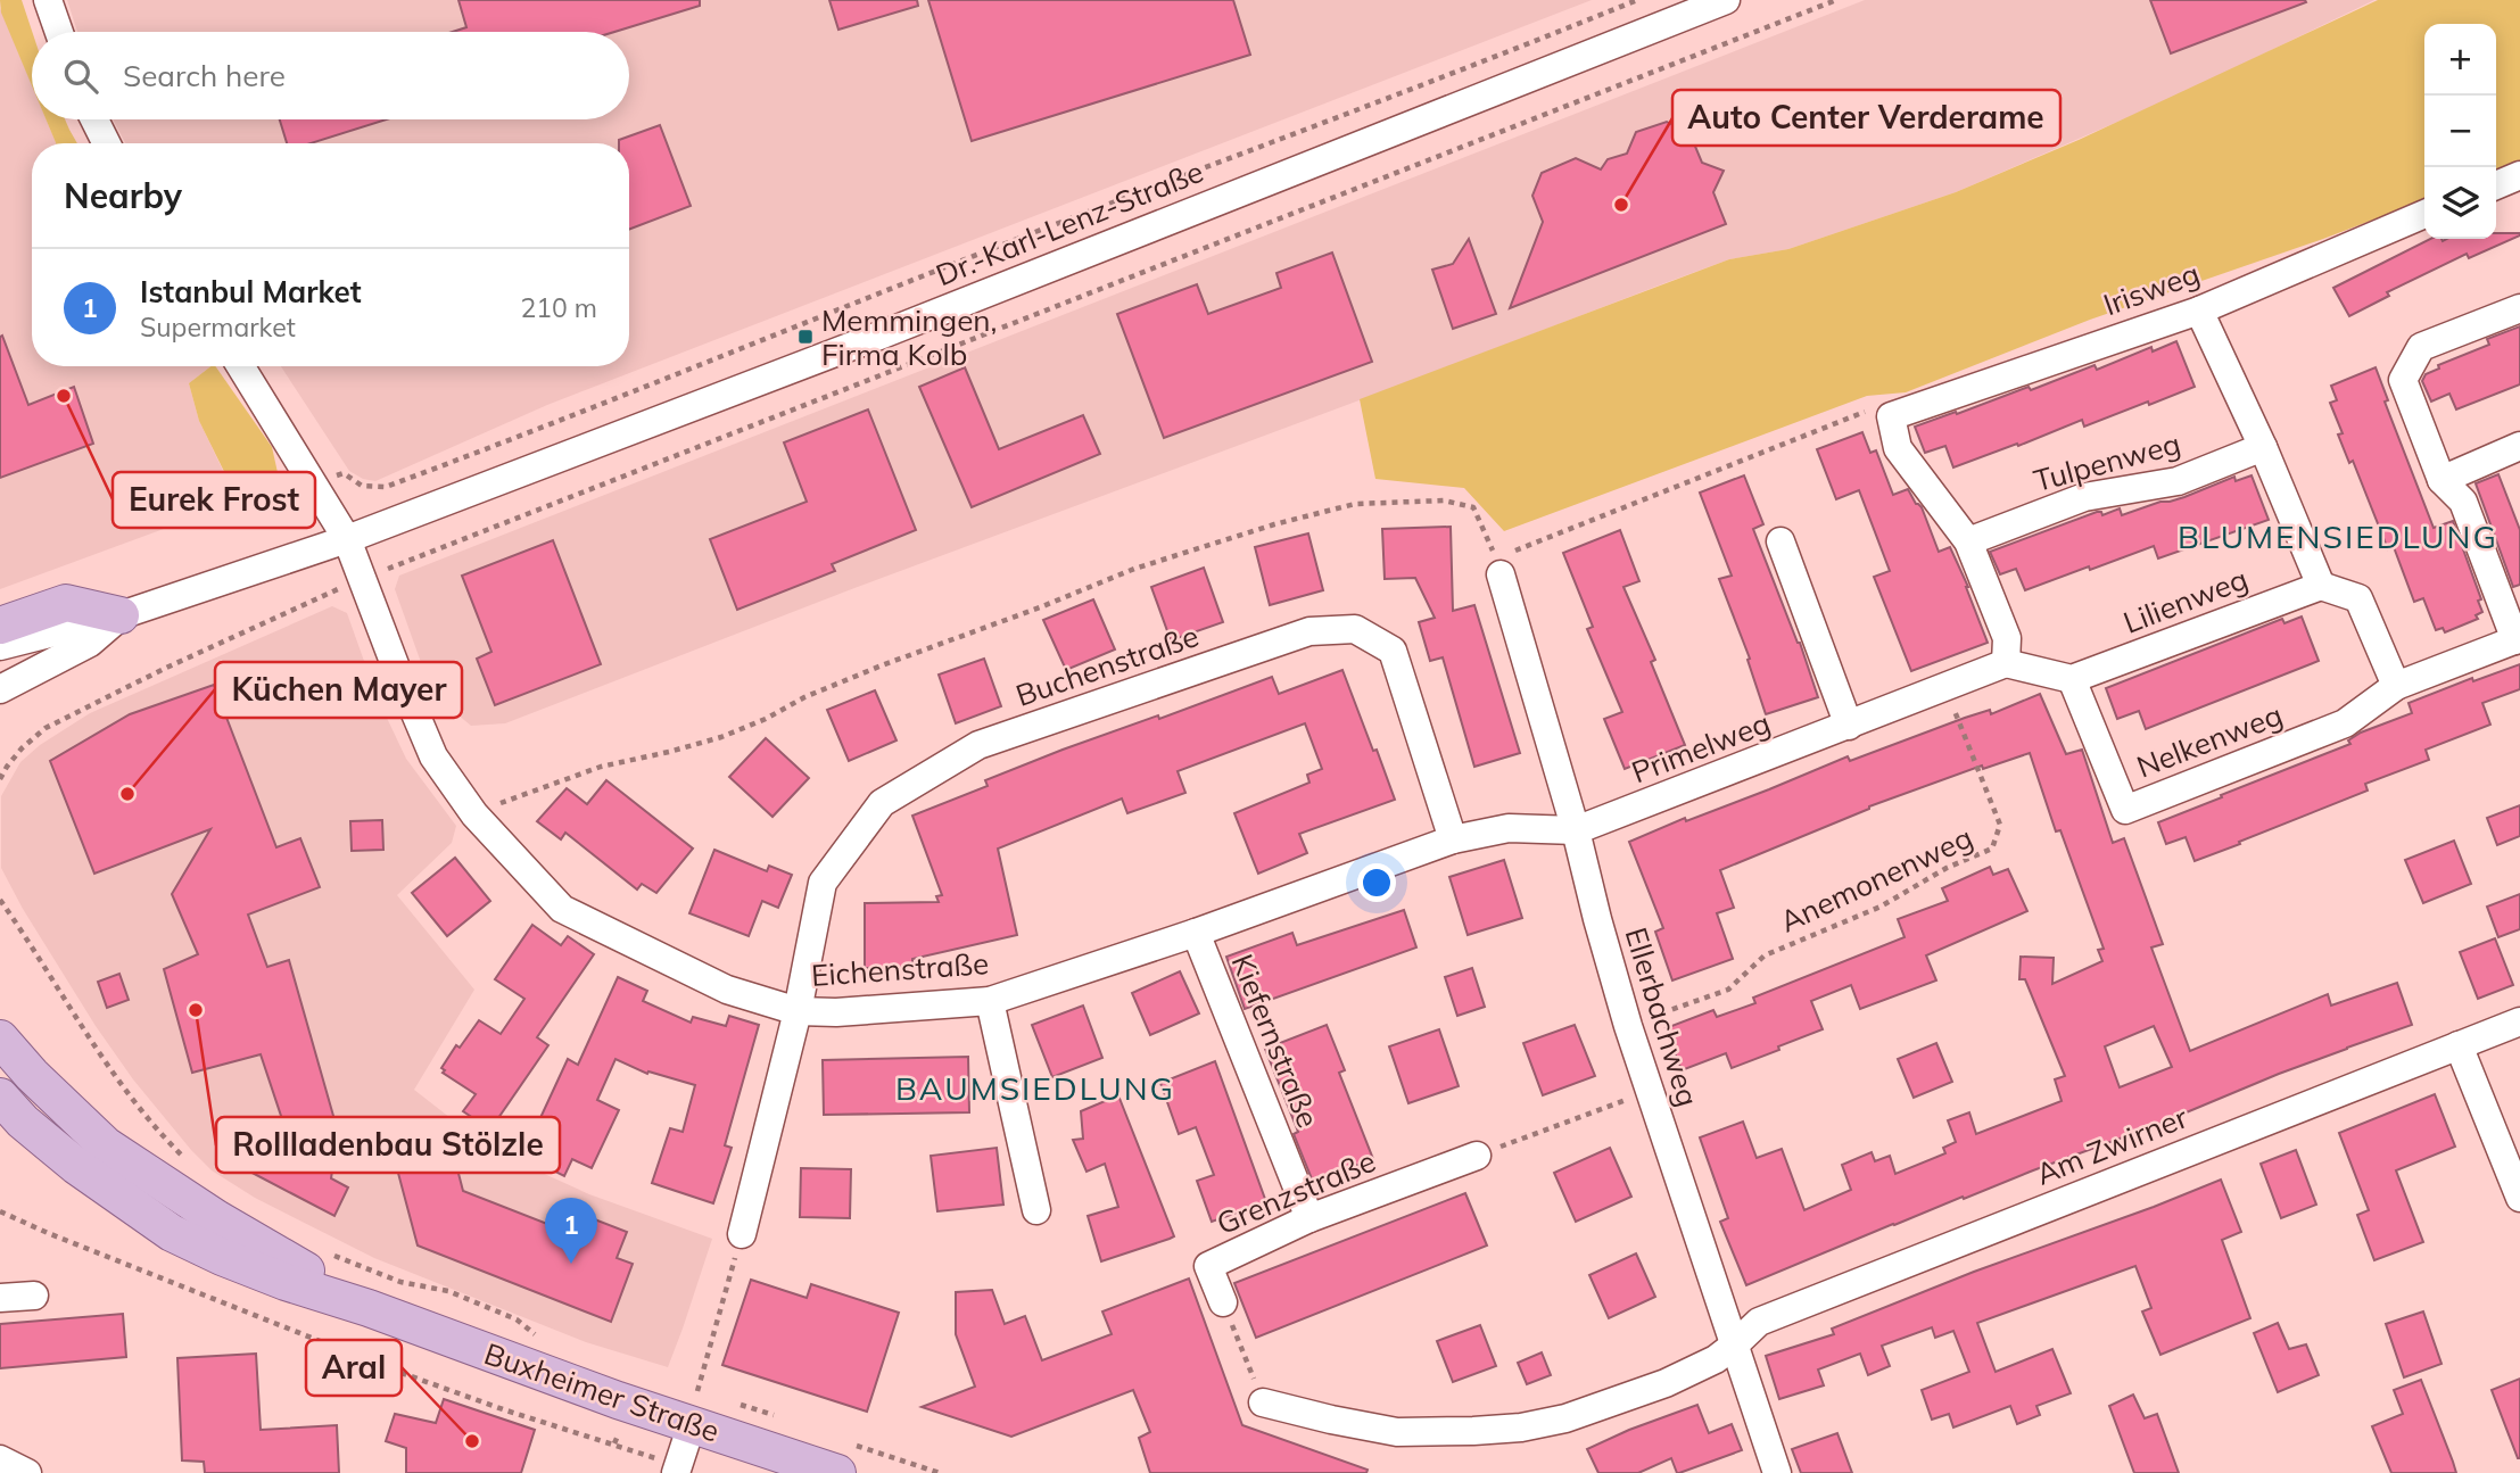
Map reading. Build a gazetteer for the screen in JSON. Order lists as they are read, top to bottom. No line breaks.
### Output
{"streets":{"main road":["Buxheimer Straße"],"street":["Dr.-Karl-Lenz-Straße","Irisweg","Tulpenweg","Lilienweg","Buchenstraße","Nelkenweg","Primelweg","Eichenstraße","Ellerbachweg","Kiefernstraße","Am Zwirner","Grenzstraße"],"path":["Anemonenweg"]},"crossings":[["Dr.-Karl-Lenz-Straße","Eichenstraße"],["Lilienweg","Nelkenweg"],["Buchenstraße","Eichenstraße"],["Primelweg","Anemonenweg"],["Primelweg","Eichenstraße"],["Primelweg","Ellerbachweg"],["Anemonenweg","Ellerbachweg"],["Eichenstraße","Ellerbachweg"],["Eichenstraße","Kiefernstraße"],["Ellerbachweg","Am Zwirner"],["Kiefernstraße","Grenzstraße"]],"districts":["BLUMENSIEDLUNG","BAUMSIEDLUNG"],"places":{"other":["Auto Center Verderame","Eurek Frost","Küchen Mayer","Rollladenbau Stölzle","Aral"],"transit":["Memmingen, Firma Kolb"]},"page":{"map_buttons":["+","−"],"search":"Search here","heading":"Nearby","list":[{"mark":"1","name":"Istanbul Market","note":"Supermarket","value":"210 m"}],"pins":"1"}}
